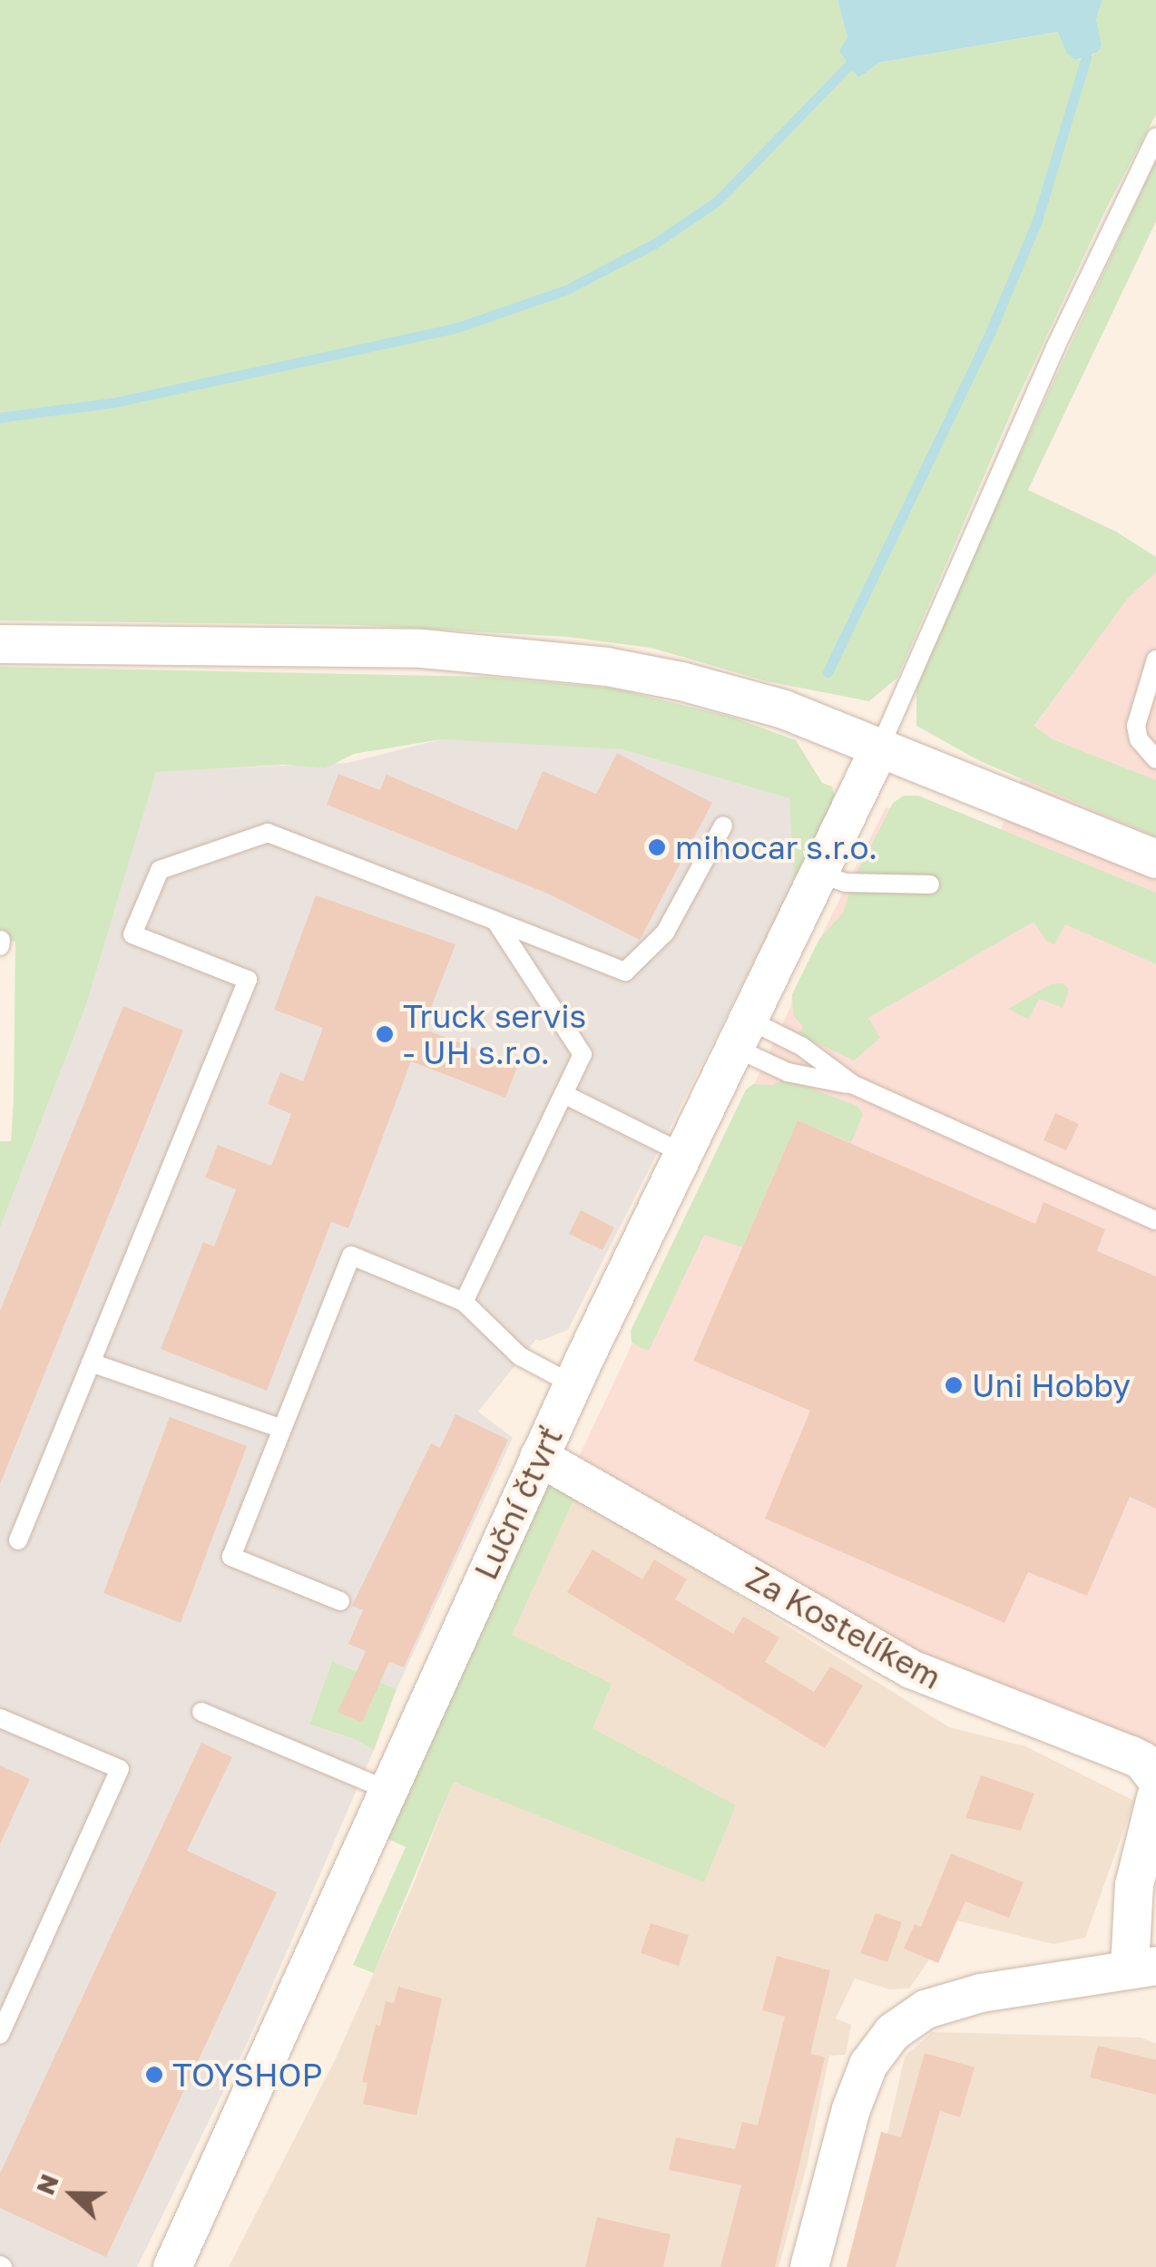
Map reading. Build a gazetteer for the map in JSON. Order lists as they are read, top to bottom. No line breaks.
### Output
{"streets":{"street":["Luční čtvrť","Za Kostelíkem"]},"crossings":[["Luční čtvrť","Za Kostelíkem"]],"places":["mihocar s.r.o.","Truck servis - UH s.r.o.","Uni Hobby","TOYSHOP"],"north":"left"}
